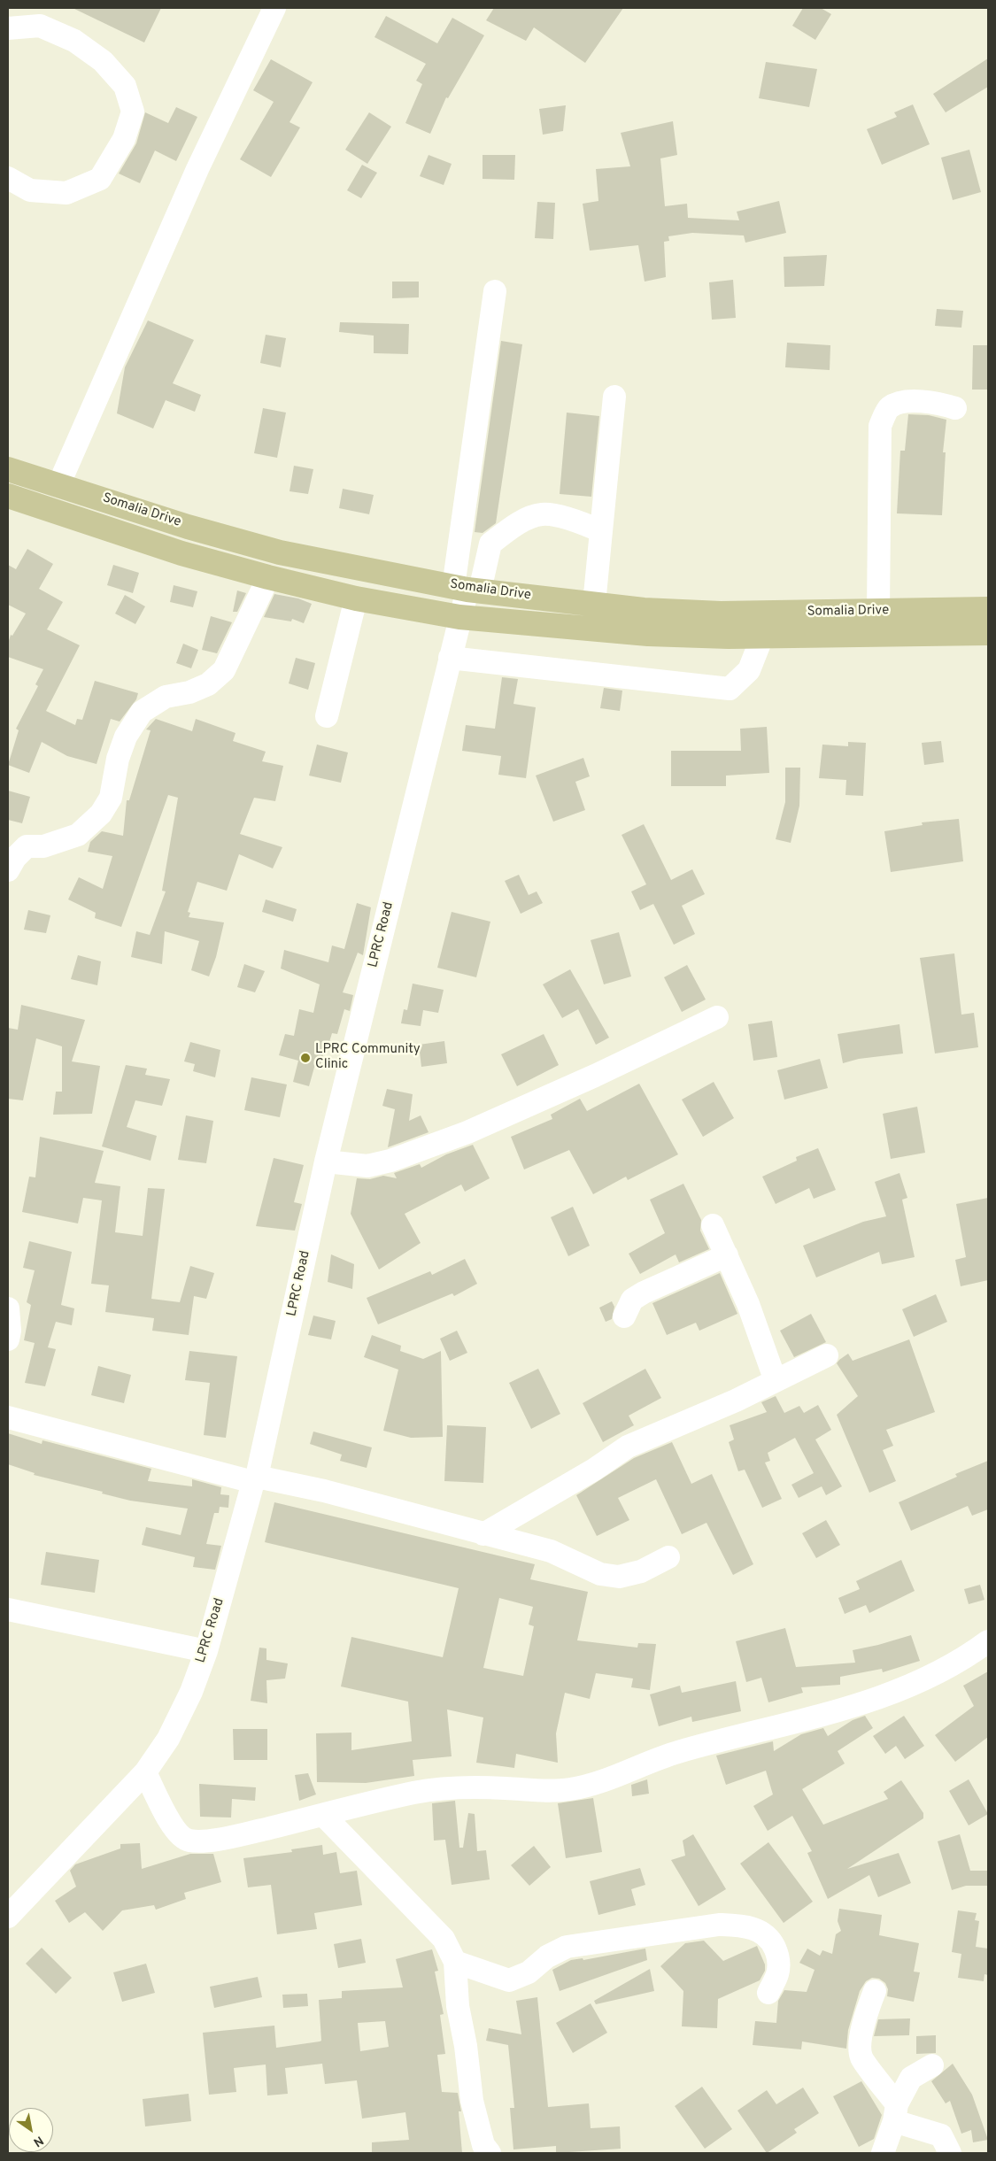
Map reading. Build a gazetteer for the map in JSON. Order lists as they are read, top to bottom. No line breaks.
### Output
{"streets":{"main road":["Somalia Drive"],"street":["LPRC Road"]},"crossings":[["Somalia Drive","LPRC Road"]],"places":["LPRC Community Clinic"],"north":"bottom right"}
